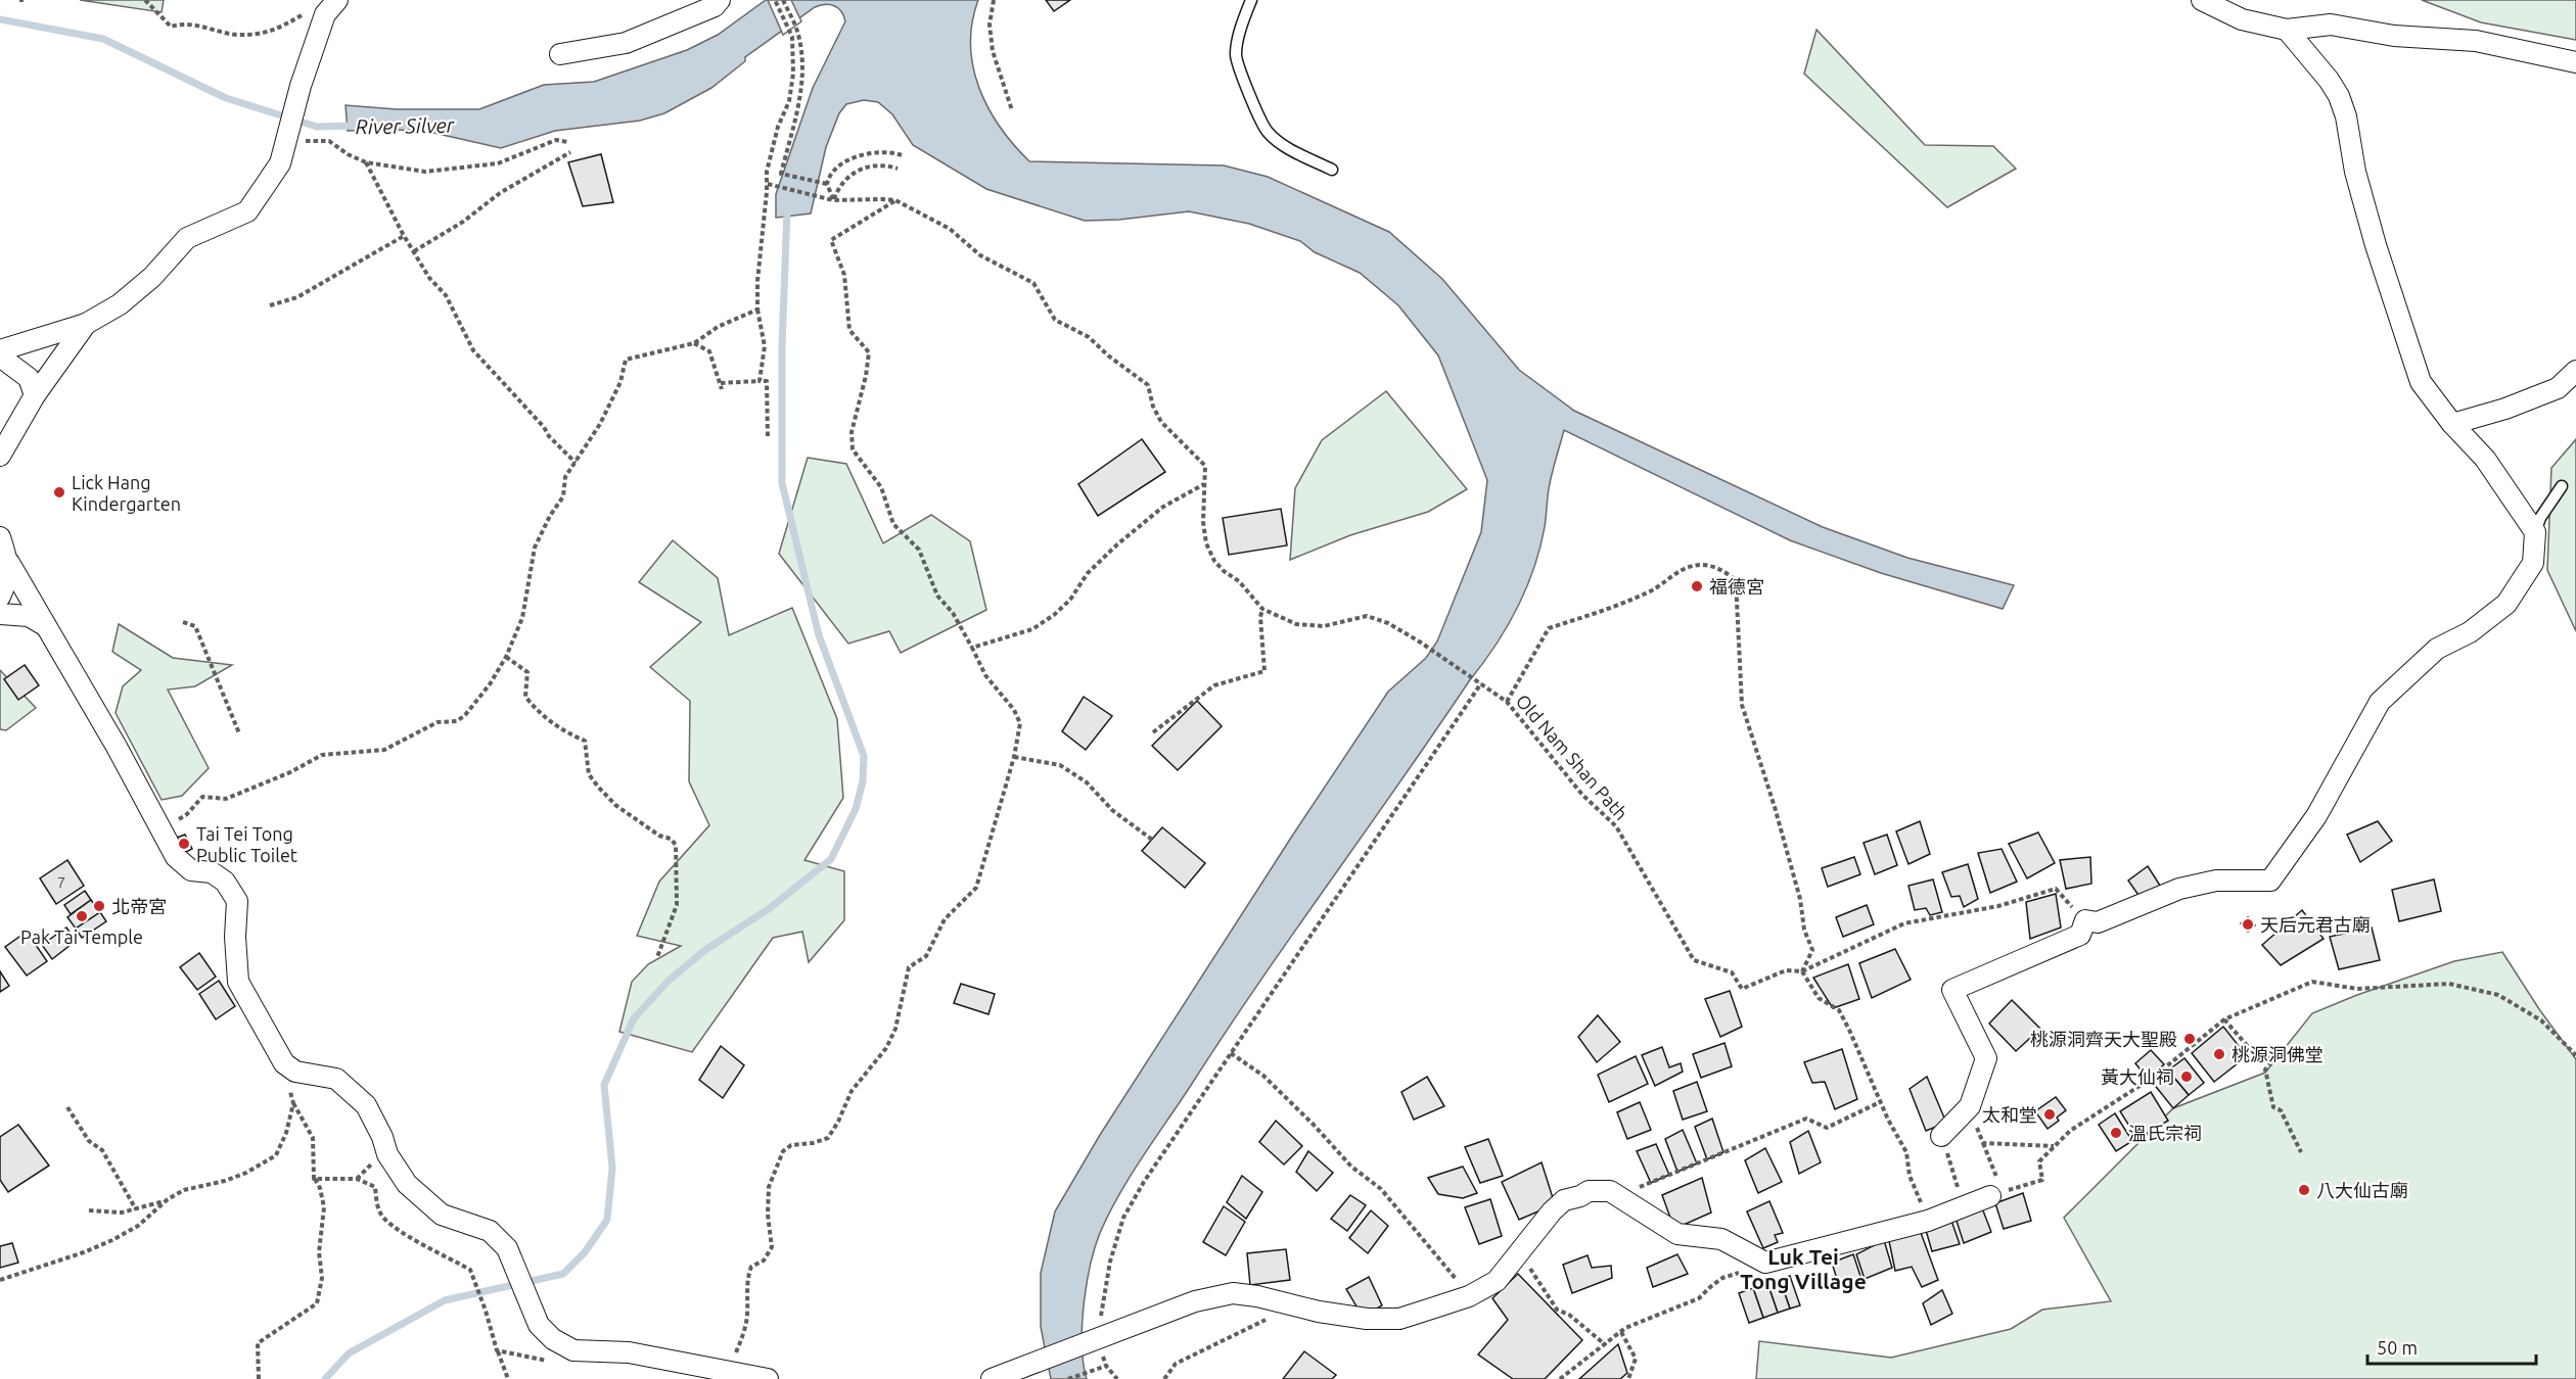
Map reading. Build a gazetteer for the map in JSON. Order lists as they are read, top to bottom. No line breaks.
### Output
{"streets":{"path":["Old Nam Shan Path"]},"districts":["Luk Tei Tong Village"],"water":["River Silver"],"places":["Lick Hang Kindergarten","福德宮","Tai Tei Tong Public Toilet","北帝宮","Pak Tai Temple","天后元君古廟","桃源洞齊天大聖殿","桃源洞佛堂","黃大仙祠","太和堂","溫氏宗祠","八大仙古廟"],"house_numbers":["7"],"scale_bar":"50 m"}
